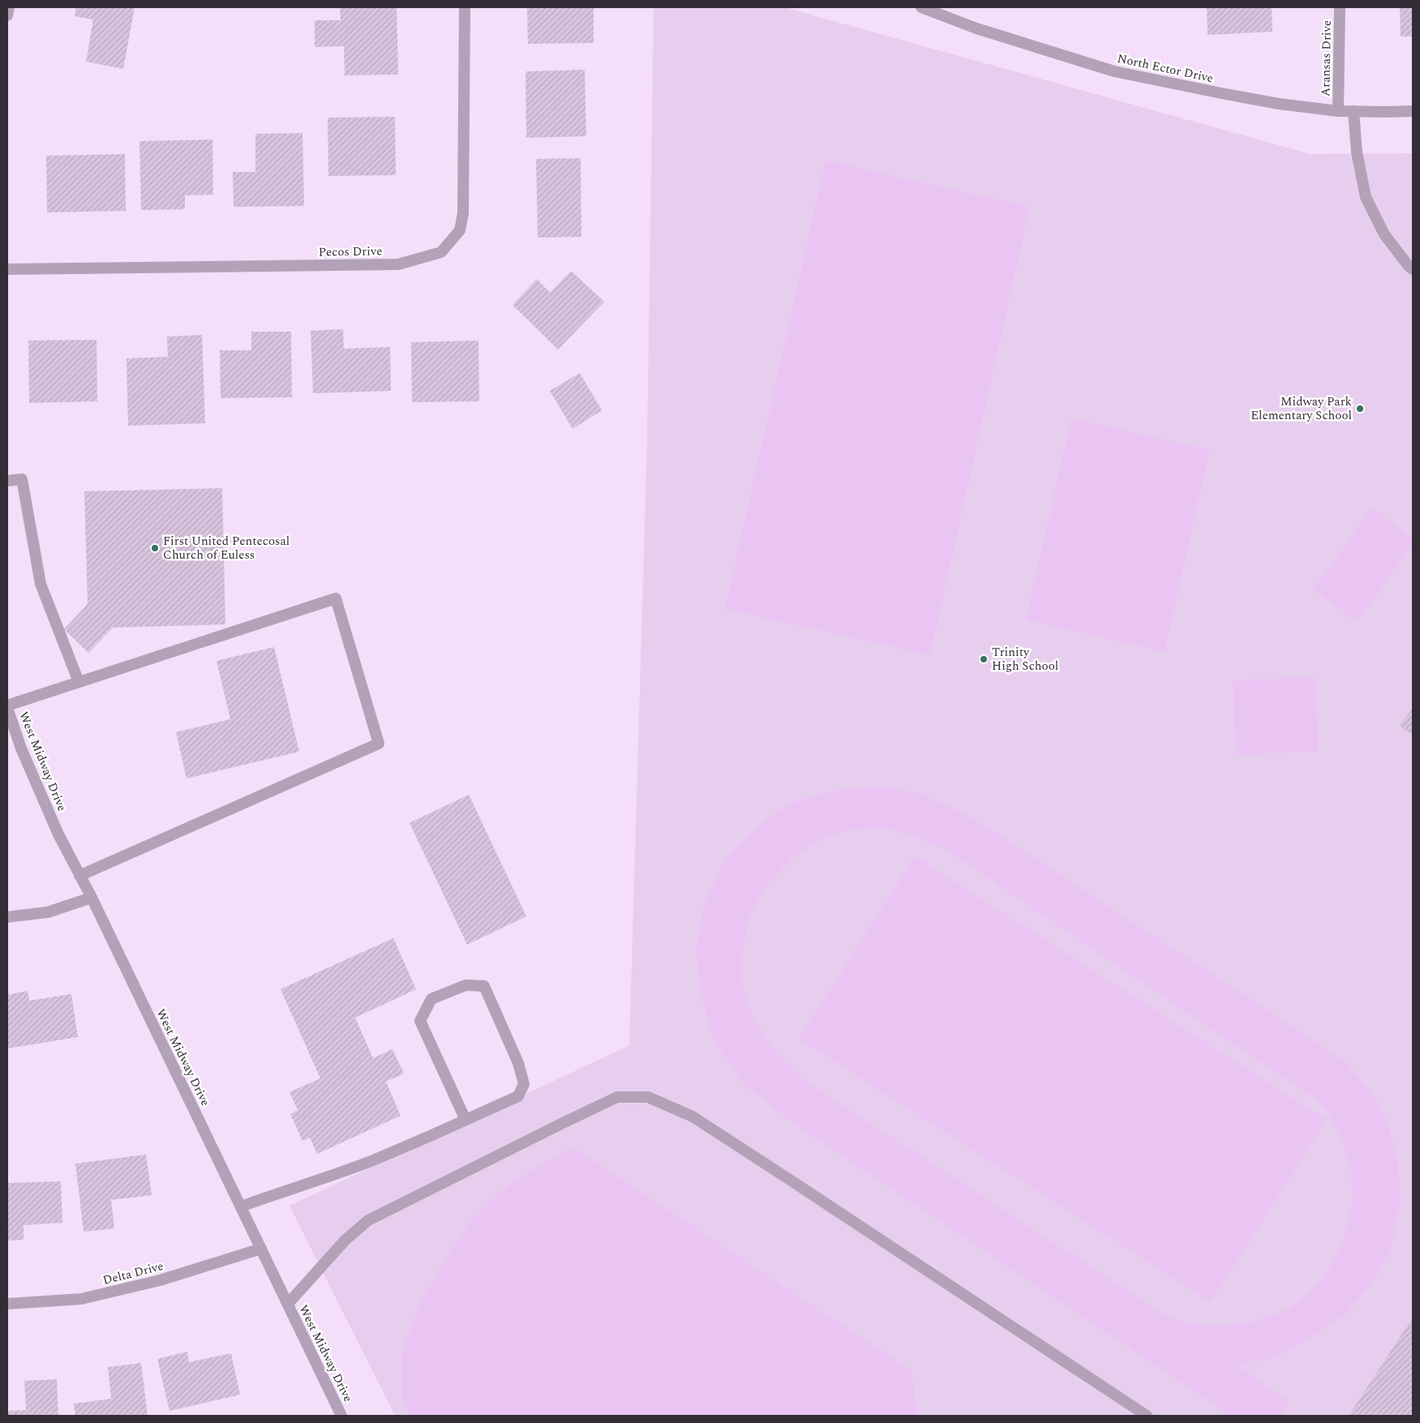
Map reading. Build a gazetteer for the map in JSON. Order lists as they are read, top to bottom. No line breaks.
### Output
{"streets":{"street":["Aransas Drive","North Ector Drive","Pecos Drive","West Midway Drive","Delta Drive"]},"crossings":[["Aransas Drive","North Ector Drive"],["West Midway Drive","Delta Drive"]],"places":["Midway Park Elementary School","First United Pentecosal Church of Euless","Trinity High School"]}
